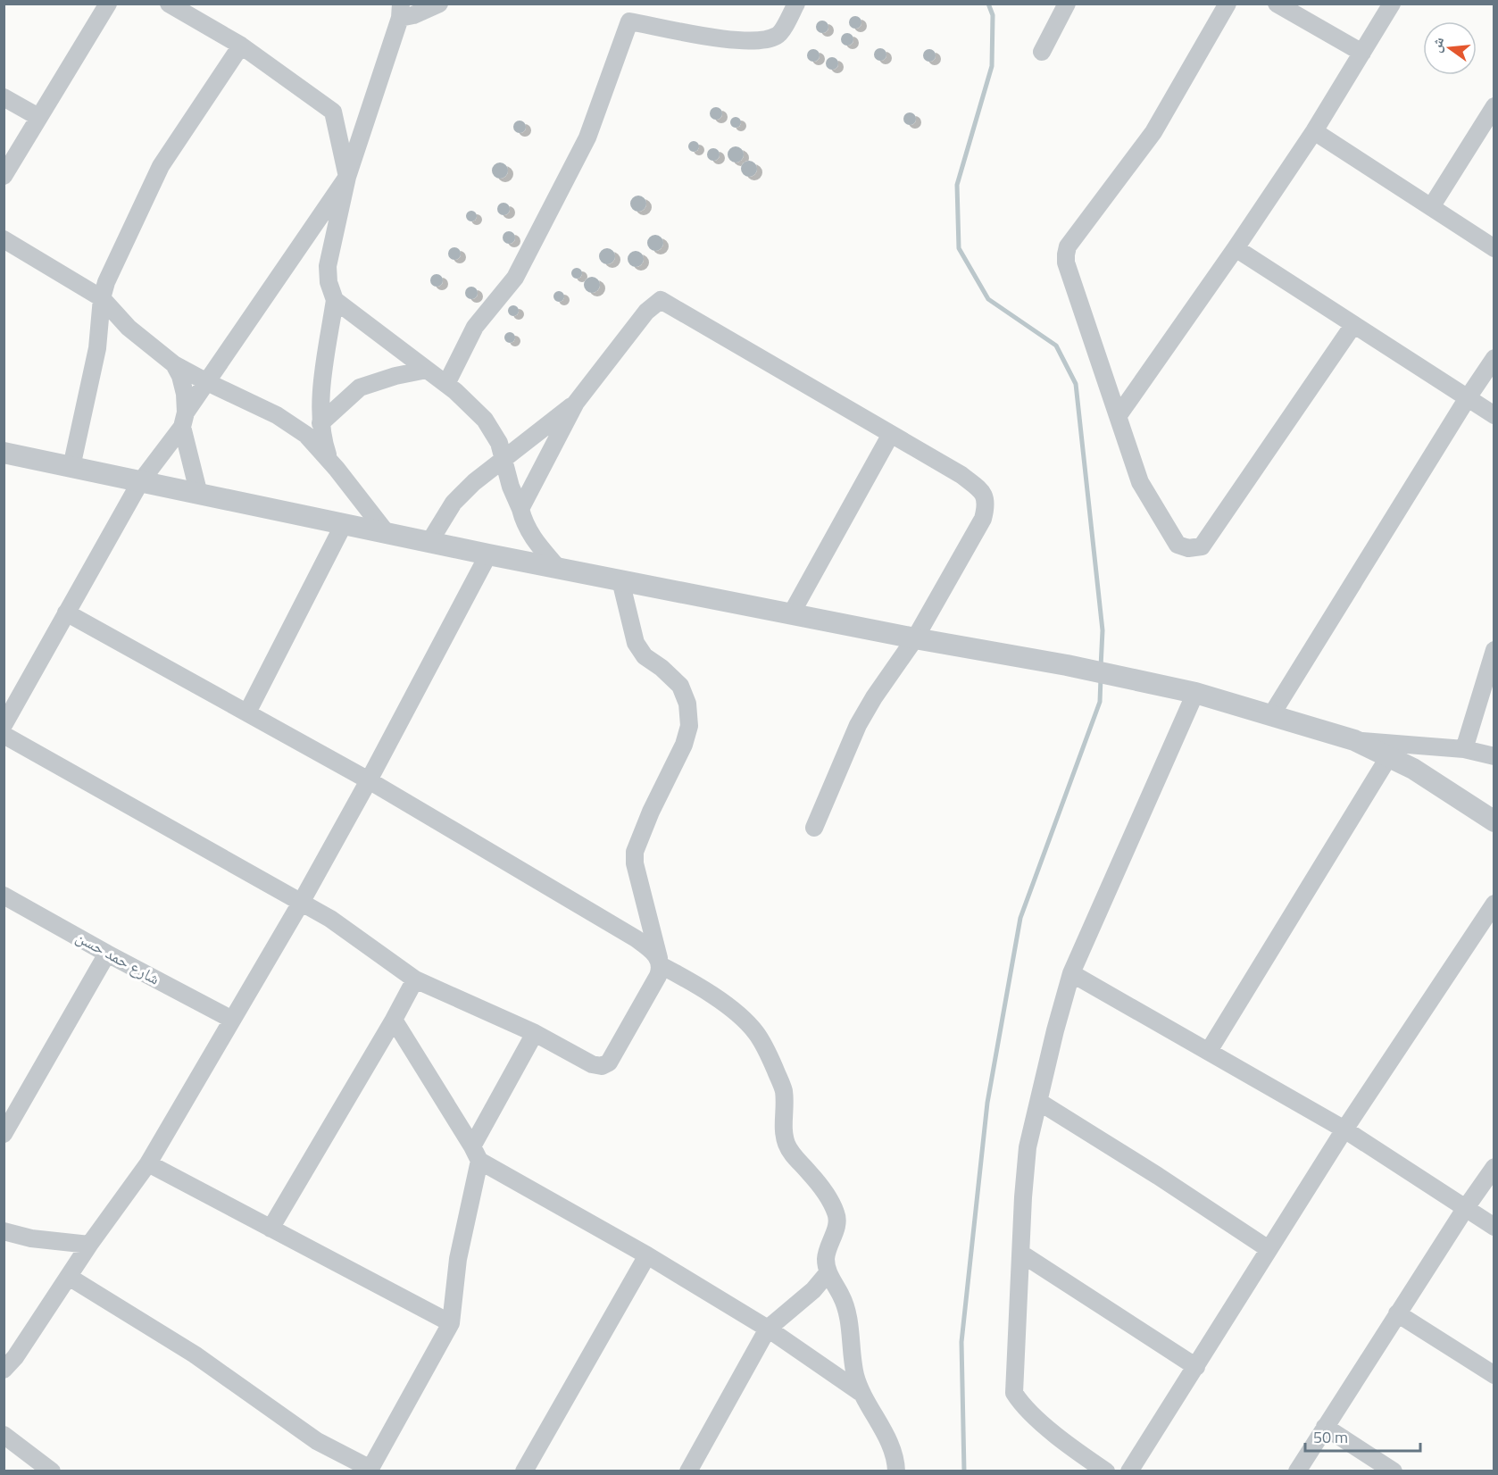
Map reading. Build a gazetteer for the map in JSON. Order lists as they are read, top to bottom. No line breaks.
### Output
{"streets":{"street":["شارع حمد حسن"]},"scale_bar":"50 m","north":"left"}
